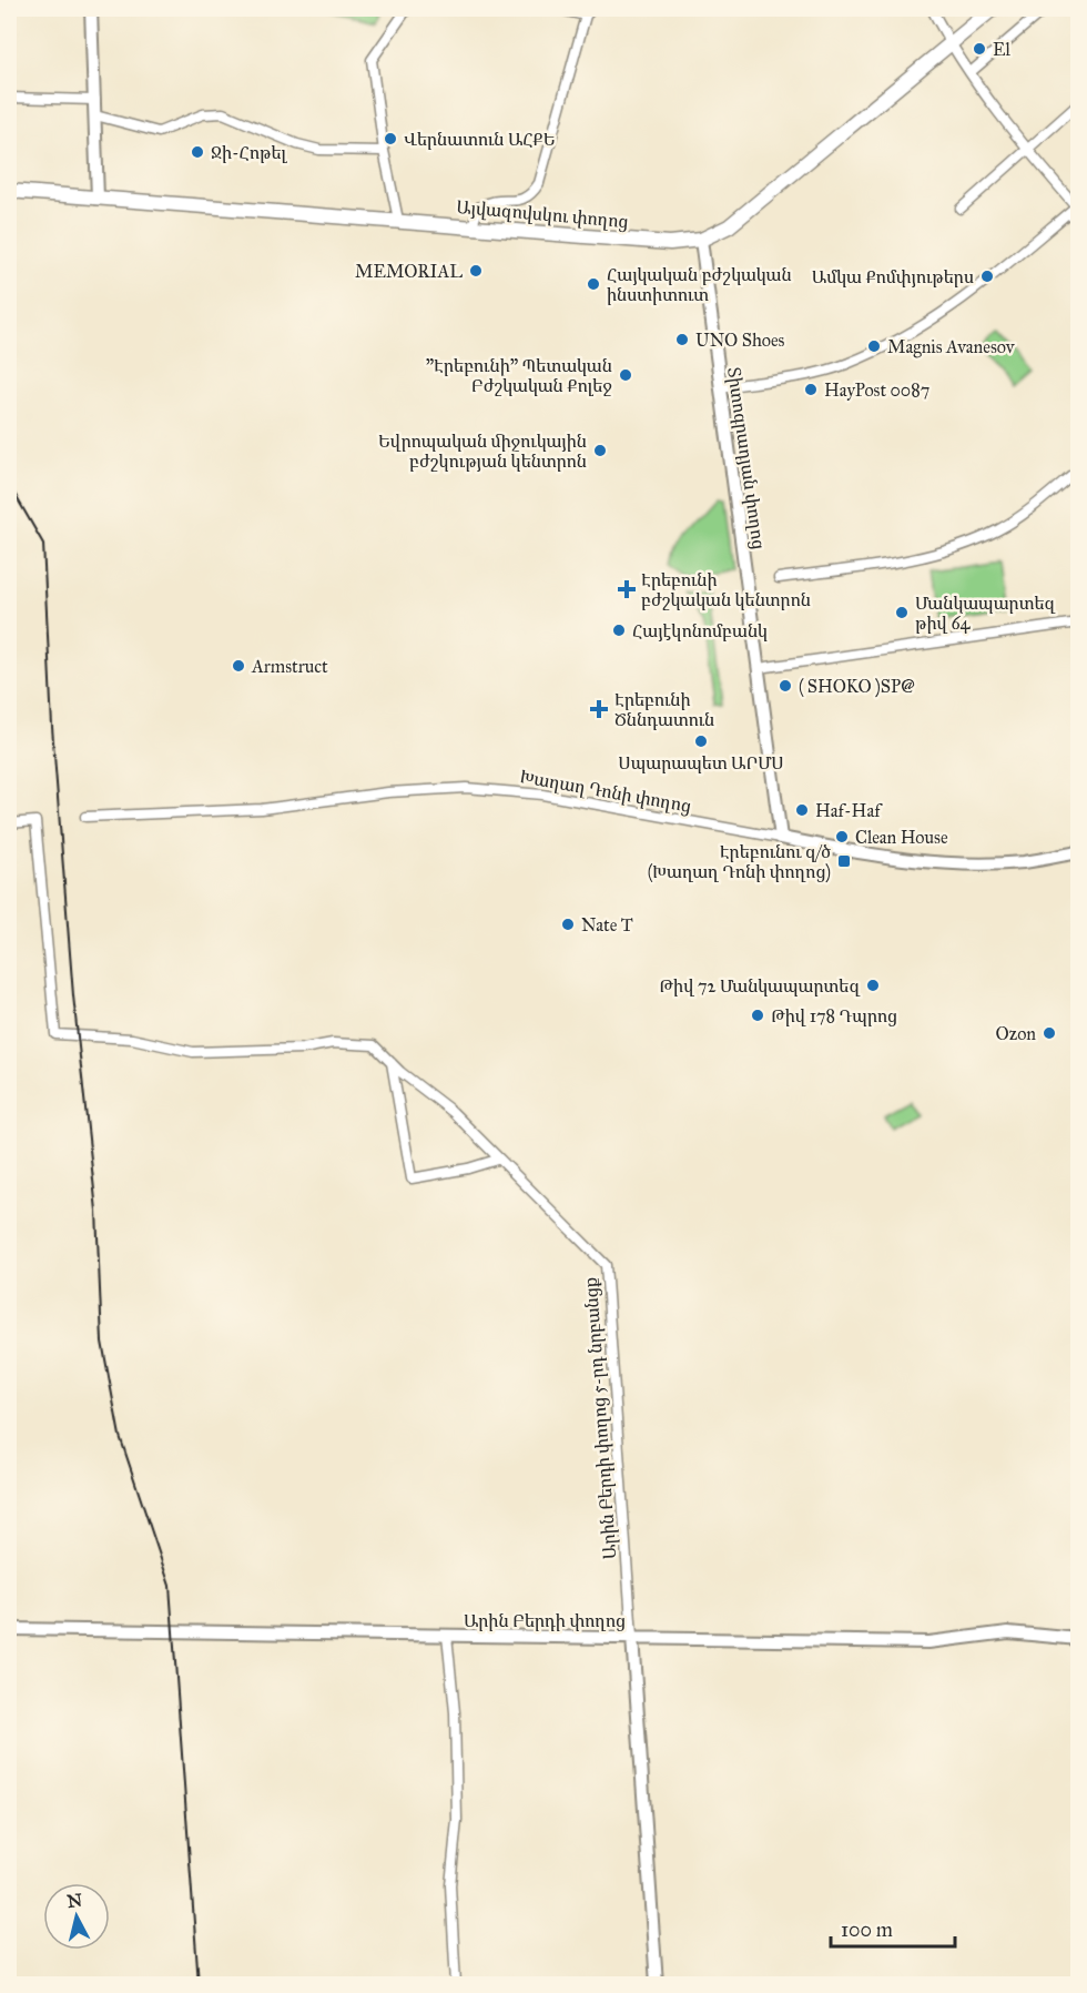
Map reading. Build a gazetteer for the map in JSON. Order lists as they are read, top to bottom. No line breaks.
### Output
{"streets":{"main road":["Այվազովսկու փողոց"],"street":["Տիտոգրադյան փողոց","Խաղաղ Դոնի փողոց","Արին Բերդի փողոց 5-րդ նրբանցք","Արին Բերդի փողոց"]},"crossings":[["Այվազովսկու փողոց","Տիտոգրադյան փողոց"],["Տիտոգրադյան փողոց","Խաղաղ Դոնի փողոց"],["Արին Բերդի փողոց 5-րդ նրբանցք","Արին Բերդի փողոց"]],"places":{"other":["El","Վերնատուն ԱՀՔԵ","Ջի-Հոթել","MEMORIAL","Ամկա Քոմփյութերս","Հայկական բժշկական ինստիտուտ","UNO Shoes","Magnis Avanesov","\"Էրեբունի\" Պետական Բժշկական Քոլեջ","HayPost 0087","Եվրոպական միջուկային բժշկության կենտրոն","Մանկապարտեզ թիվ 64","Հայէկոնոմբանկ","Armstruct","( SHOKO )SP@","Սպարապետ ԱՐՄՍ","Haf-Haf","Clean House","Nate T","Թիվ 72 Մանկապարտեզ","Թիվ 178 Դպրոց","Ozon"],"health":["Էրեբունի բժշկական կենտրոն","Էրեբունի Ծննդատուն"],"transit":["Էրեբունու զ/ծ (Խաղաղ Դոնի փողոց)"]},"scale_bar":"100 m","north":"top"}
